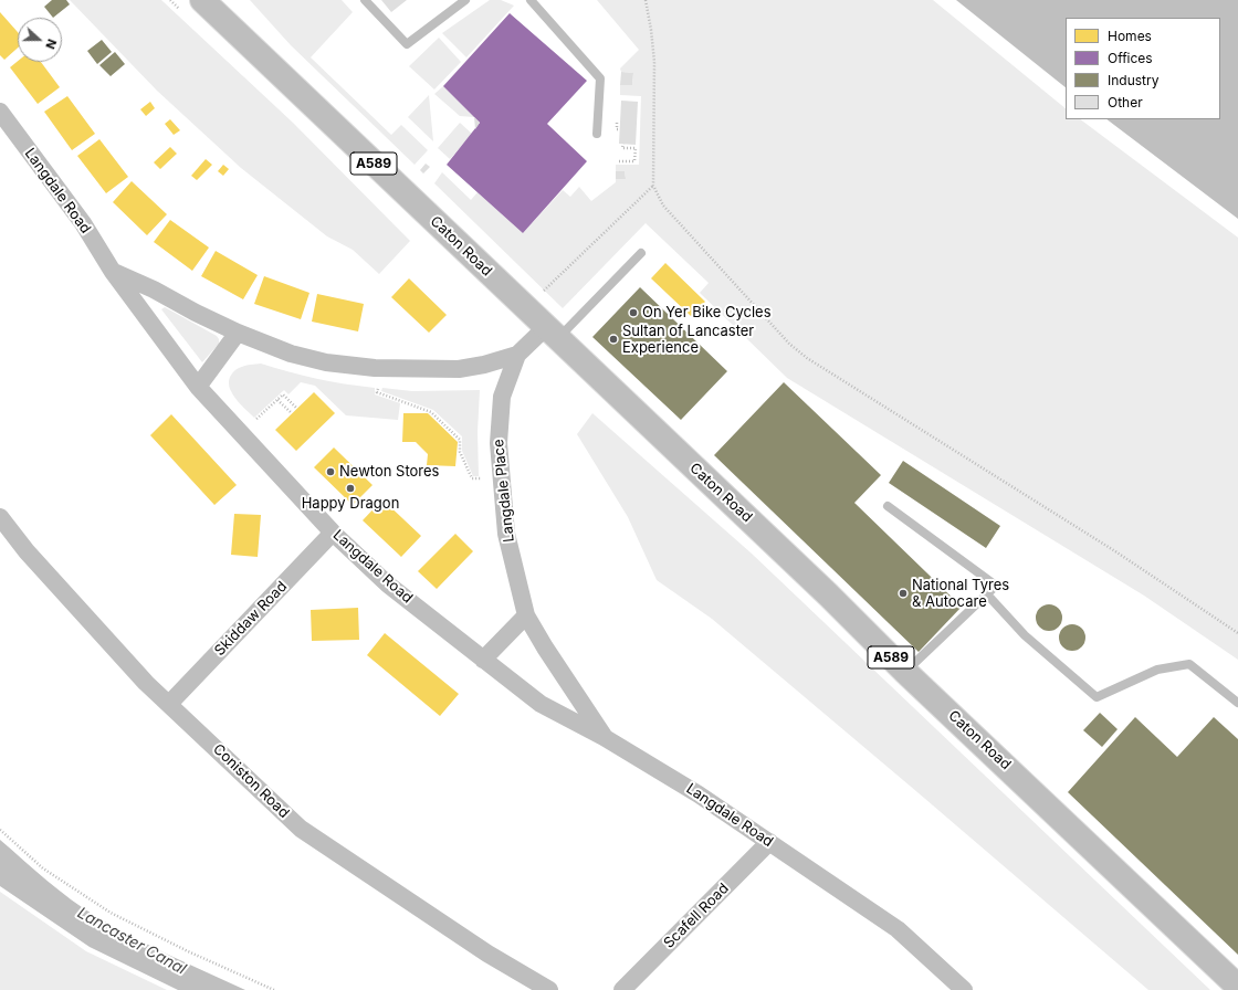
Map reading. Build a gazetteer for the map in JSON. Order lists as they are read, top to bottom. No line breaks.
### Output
{"streets":{"main road":["A589","Caton Road"],"street":["Langdale Road","Langdale Place","Skiddaw Road","Coniston Road","Scafell Road"]},"crossings":[["Langdale Road","Langdale Place"],["Langdale Road","Skiddaw Road"],["Langdale Road","Scafell Road"],["Caton Road","Langdale Place"],["Skiddaw Road","Coniston Road"]],"water":["Lancaster Canal"],"places":["On Yer Bike Cycles","Sultan of Lancaster Experience","Newton Stores","Happy Dragon","National Tyres & Autocare"],"legend":["Homes","Offices","Industry","Other"],"north":"right"}
